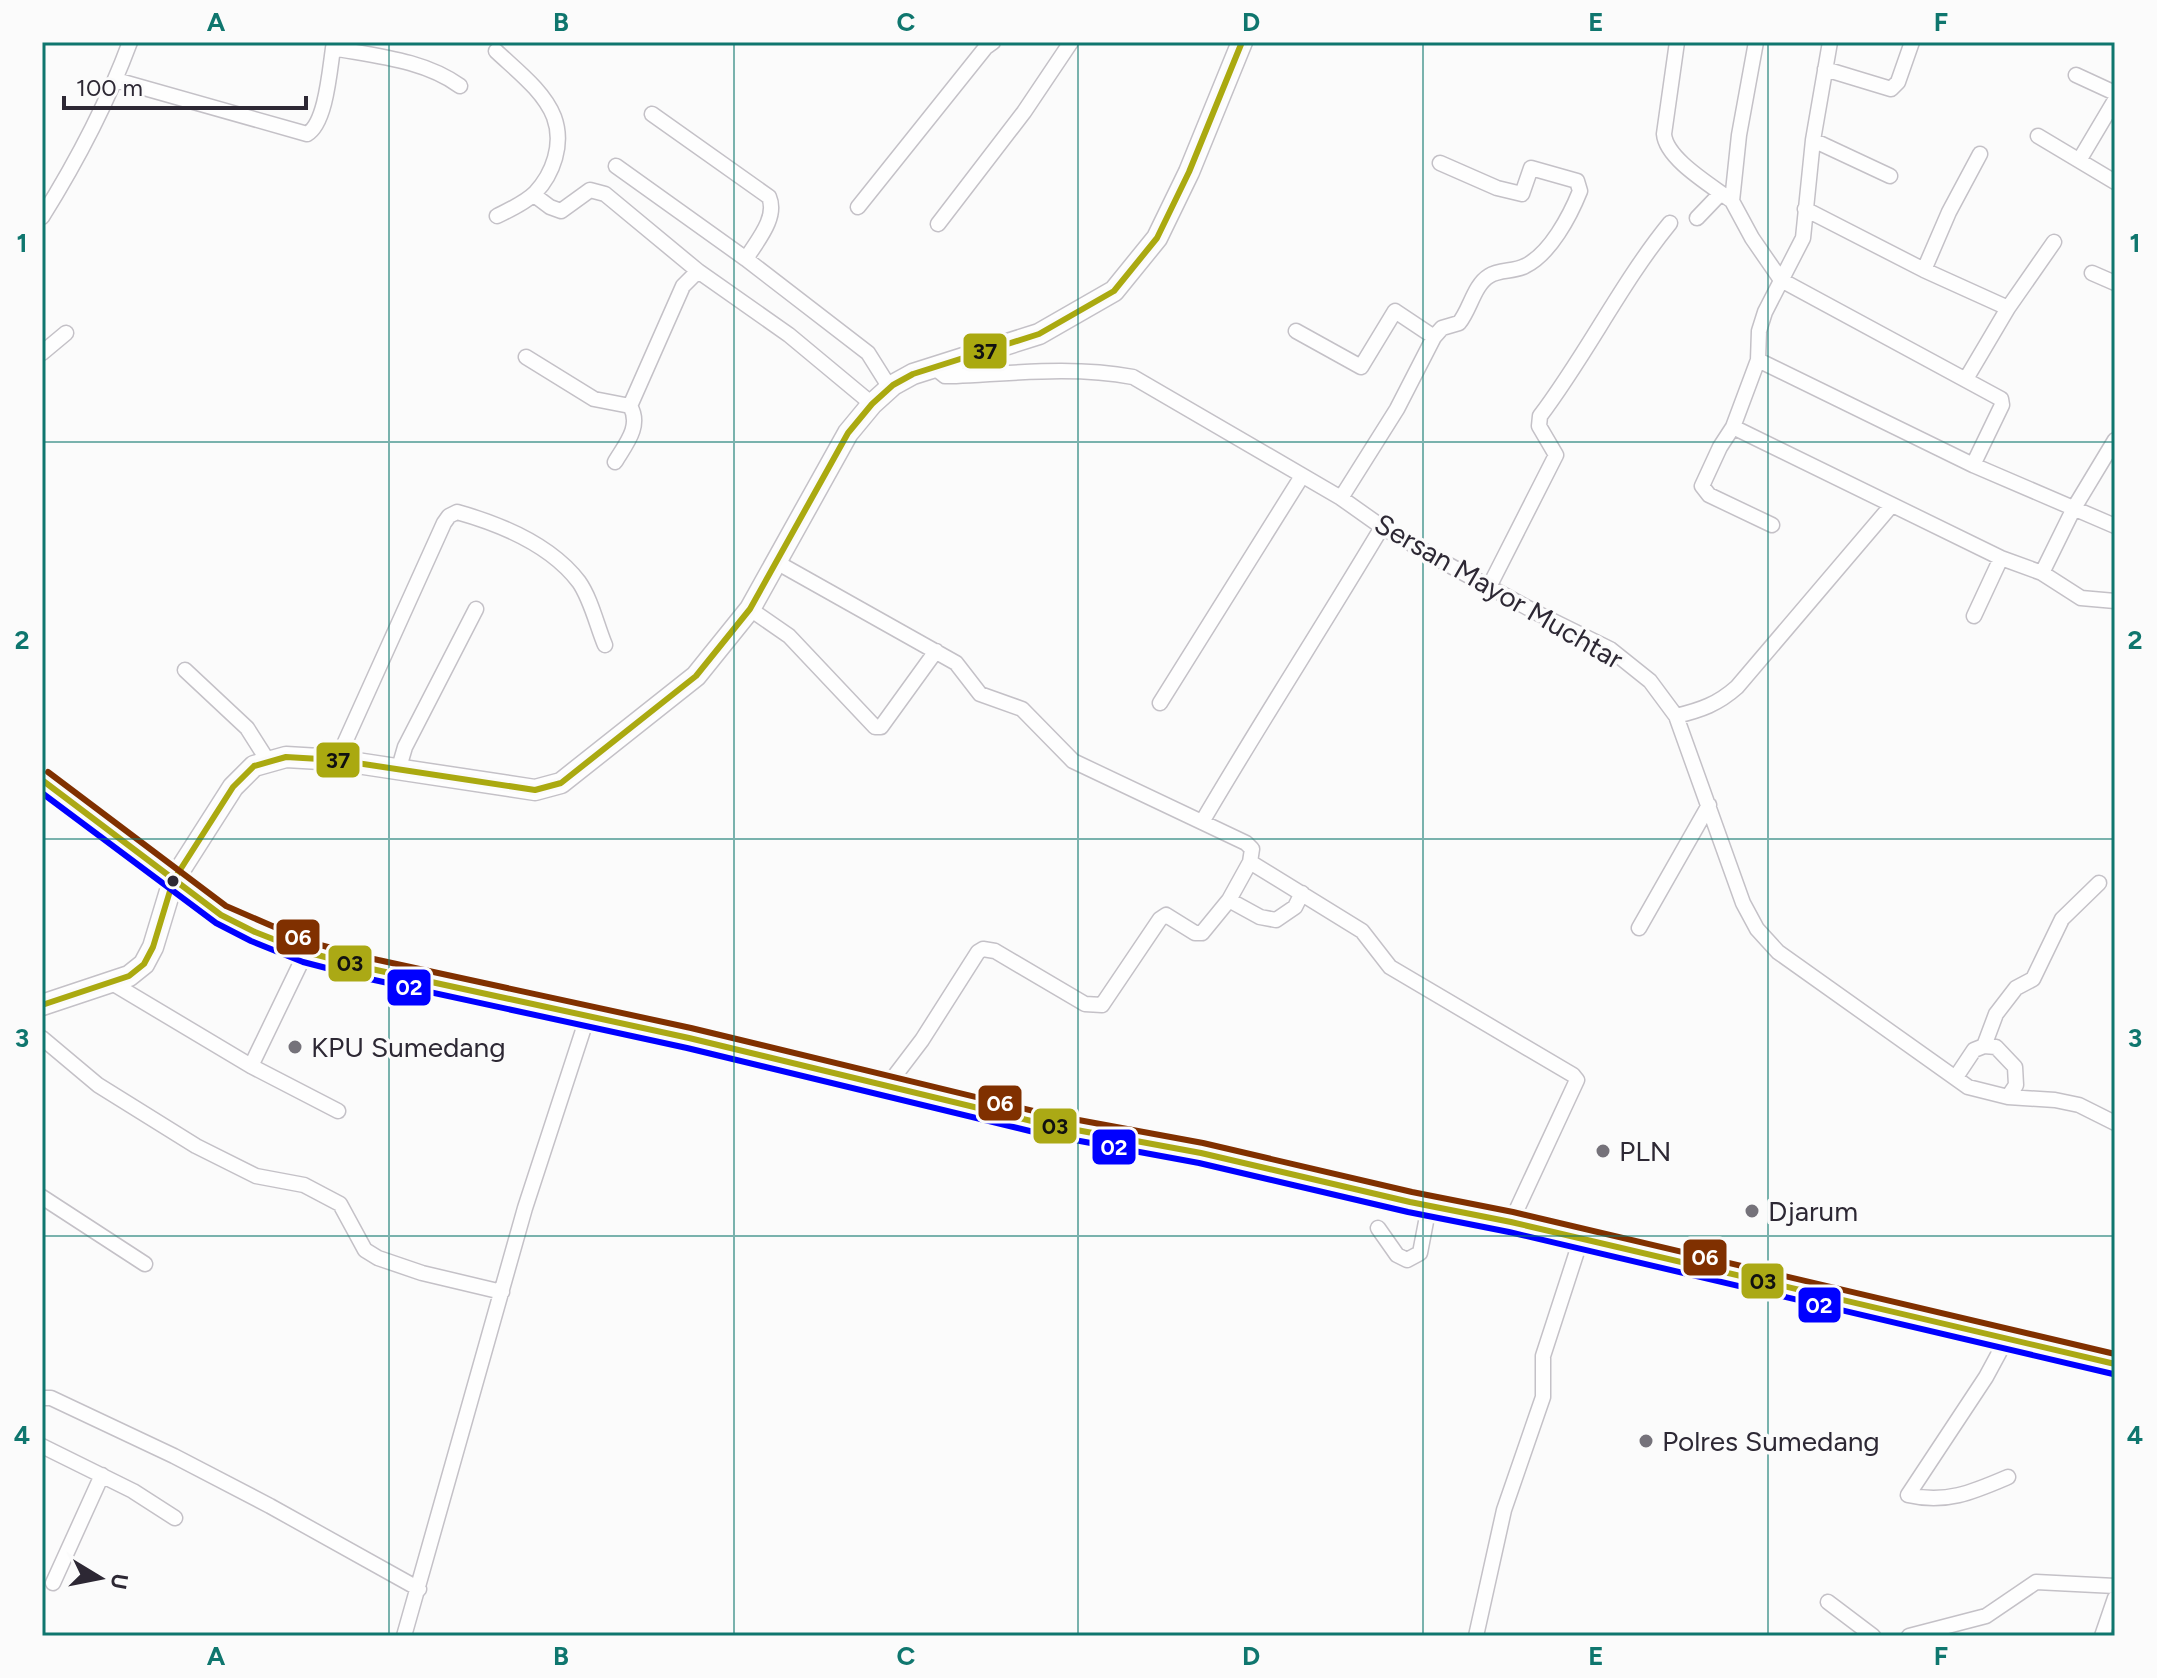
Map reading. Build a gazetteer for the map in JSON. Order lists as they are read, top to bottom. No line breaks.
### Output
{"streets":{"street":["Sersan Mayor Muchtar"]},"places":["KPU Sumedang","PLN","Djarum","Polres Sumedang"],"lines":["transit line 37","transit line 06","transit line 03","transit line 02"],"scale_bar":"100 m","north":"right","grid":{"columns":["A","B","C","D","E","F"],"rows":["1","2","3","4"]}}
